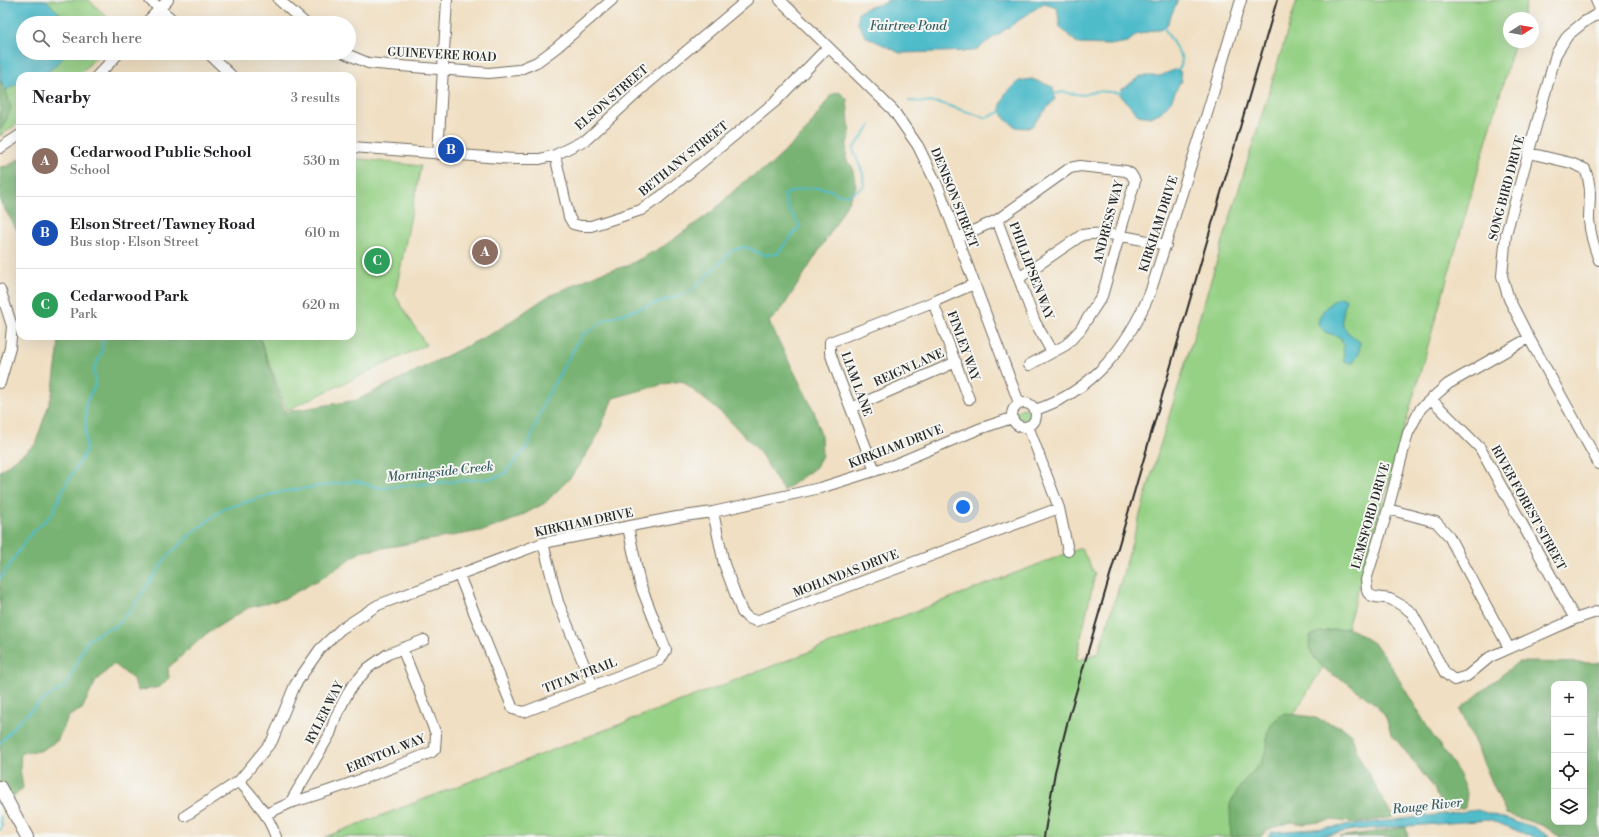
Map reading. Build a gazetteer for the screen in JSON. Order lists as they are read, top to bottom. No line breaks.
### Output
{"streets":{"street":["GUINEVERE ROAD","ELSON STREET","BETHANY STREET","SONG BIRD DRIVE","DENISON STREET","ANDRESS WAY","KIRKHAM DRIVE","PHILLIPSEN WAY","FINLEY WAY","REIGN LANE","LIAM LANE","RIVER FOREST STREET","LEMSFORD DRIVE","MOHANDAS DRIVE","TITAN TRAIL","RYLER WAY","ERINTOL WAY"]},"crossings":[["ELSON STREET","BETHANY STREET"],["BETHANY STREET","DENISON STREET"],["SONG BIRD DRIVE","LEMSFORD DRIVE"],["DENISON STREET","ANDRESS WAY"],["DENISON STREET","KIRKHAM DRIVE"],["ANDRESS WAY","PHILLIPSEN WAY"],["KIRKHAM DRIVE","LIAM LANE"],["KIRKHAM DRIVE","MOHANDAS DRIVE"],["KIRKHAM DRIVE","TITAN TRAIL"],["FINLEY WAY","REIGN LANE"],["FINLEY WAY","LIAM LANE"],["REIGN LANE","LIAM LANE"],["RIVER FOREST STREET","LEMSFORD DRIVE"],["RYLER WAY","ERINTOL WAY"]],"water":["Fairtree Pond","Morningside Creek","Rouge River"],"north":"right","page":{"search":"Search here","heading":["Nearby","3 results"],"list":[{"mark":"A","name":"Cedarwood Public School","note":"School","value":"530 m"},{"mark":"B","name":"Elson Street / Tawney Road","note":"Bus stop · Elson Street","value":"610 m"},{"mark":"C","name":"Cedarwood Park","note":"Park","value":"620 m"}],"pins":["B","A","C"],"map_buttons":["+","−"]}}
